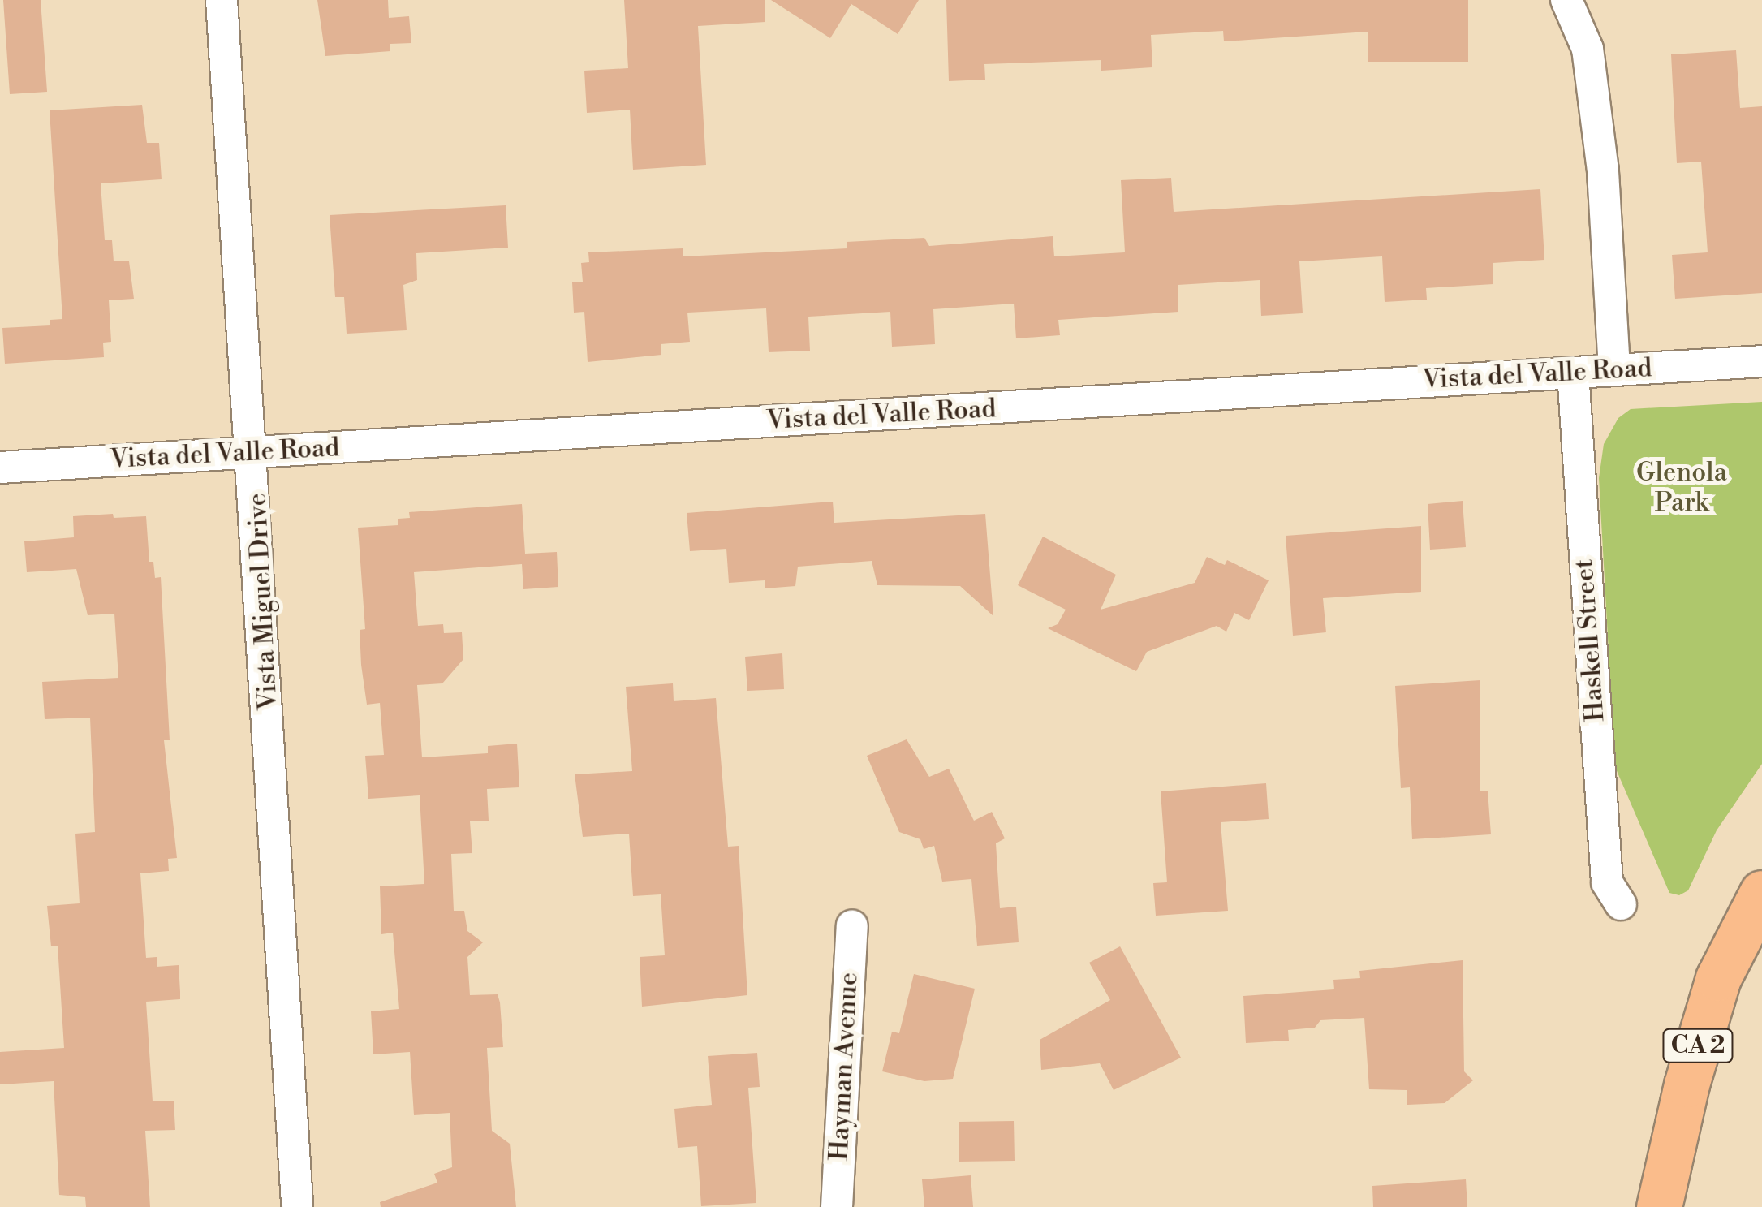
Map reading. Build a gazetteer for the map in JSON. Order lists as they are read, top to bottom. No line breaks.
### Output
{"streets":{"main road":["CA 2"],"street":["Vista del Valle Road","Vista Miguel Drive","Haskell Street","Hayman Avenue"]},"crossings":[["Vista del Valle Road","Vista Miguel Drive"],["Vista del Valle Road","Haskell Street"]],"parks":["Glenola Park"]}
